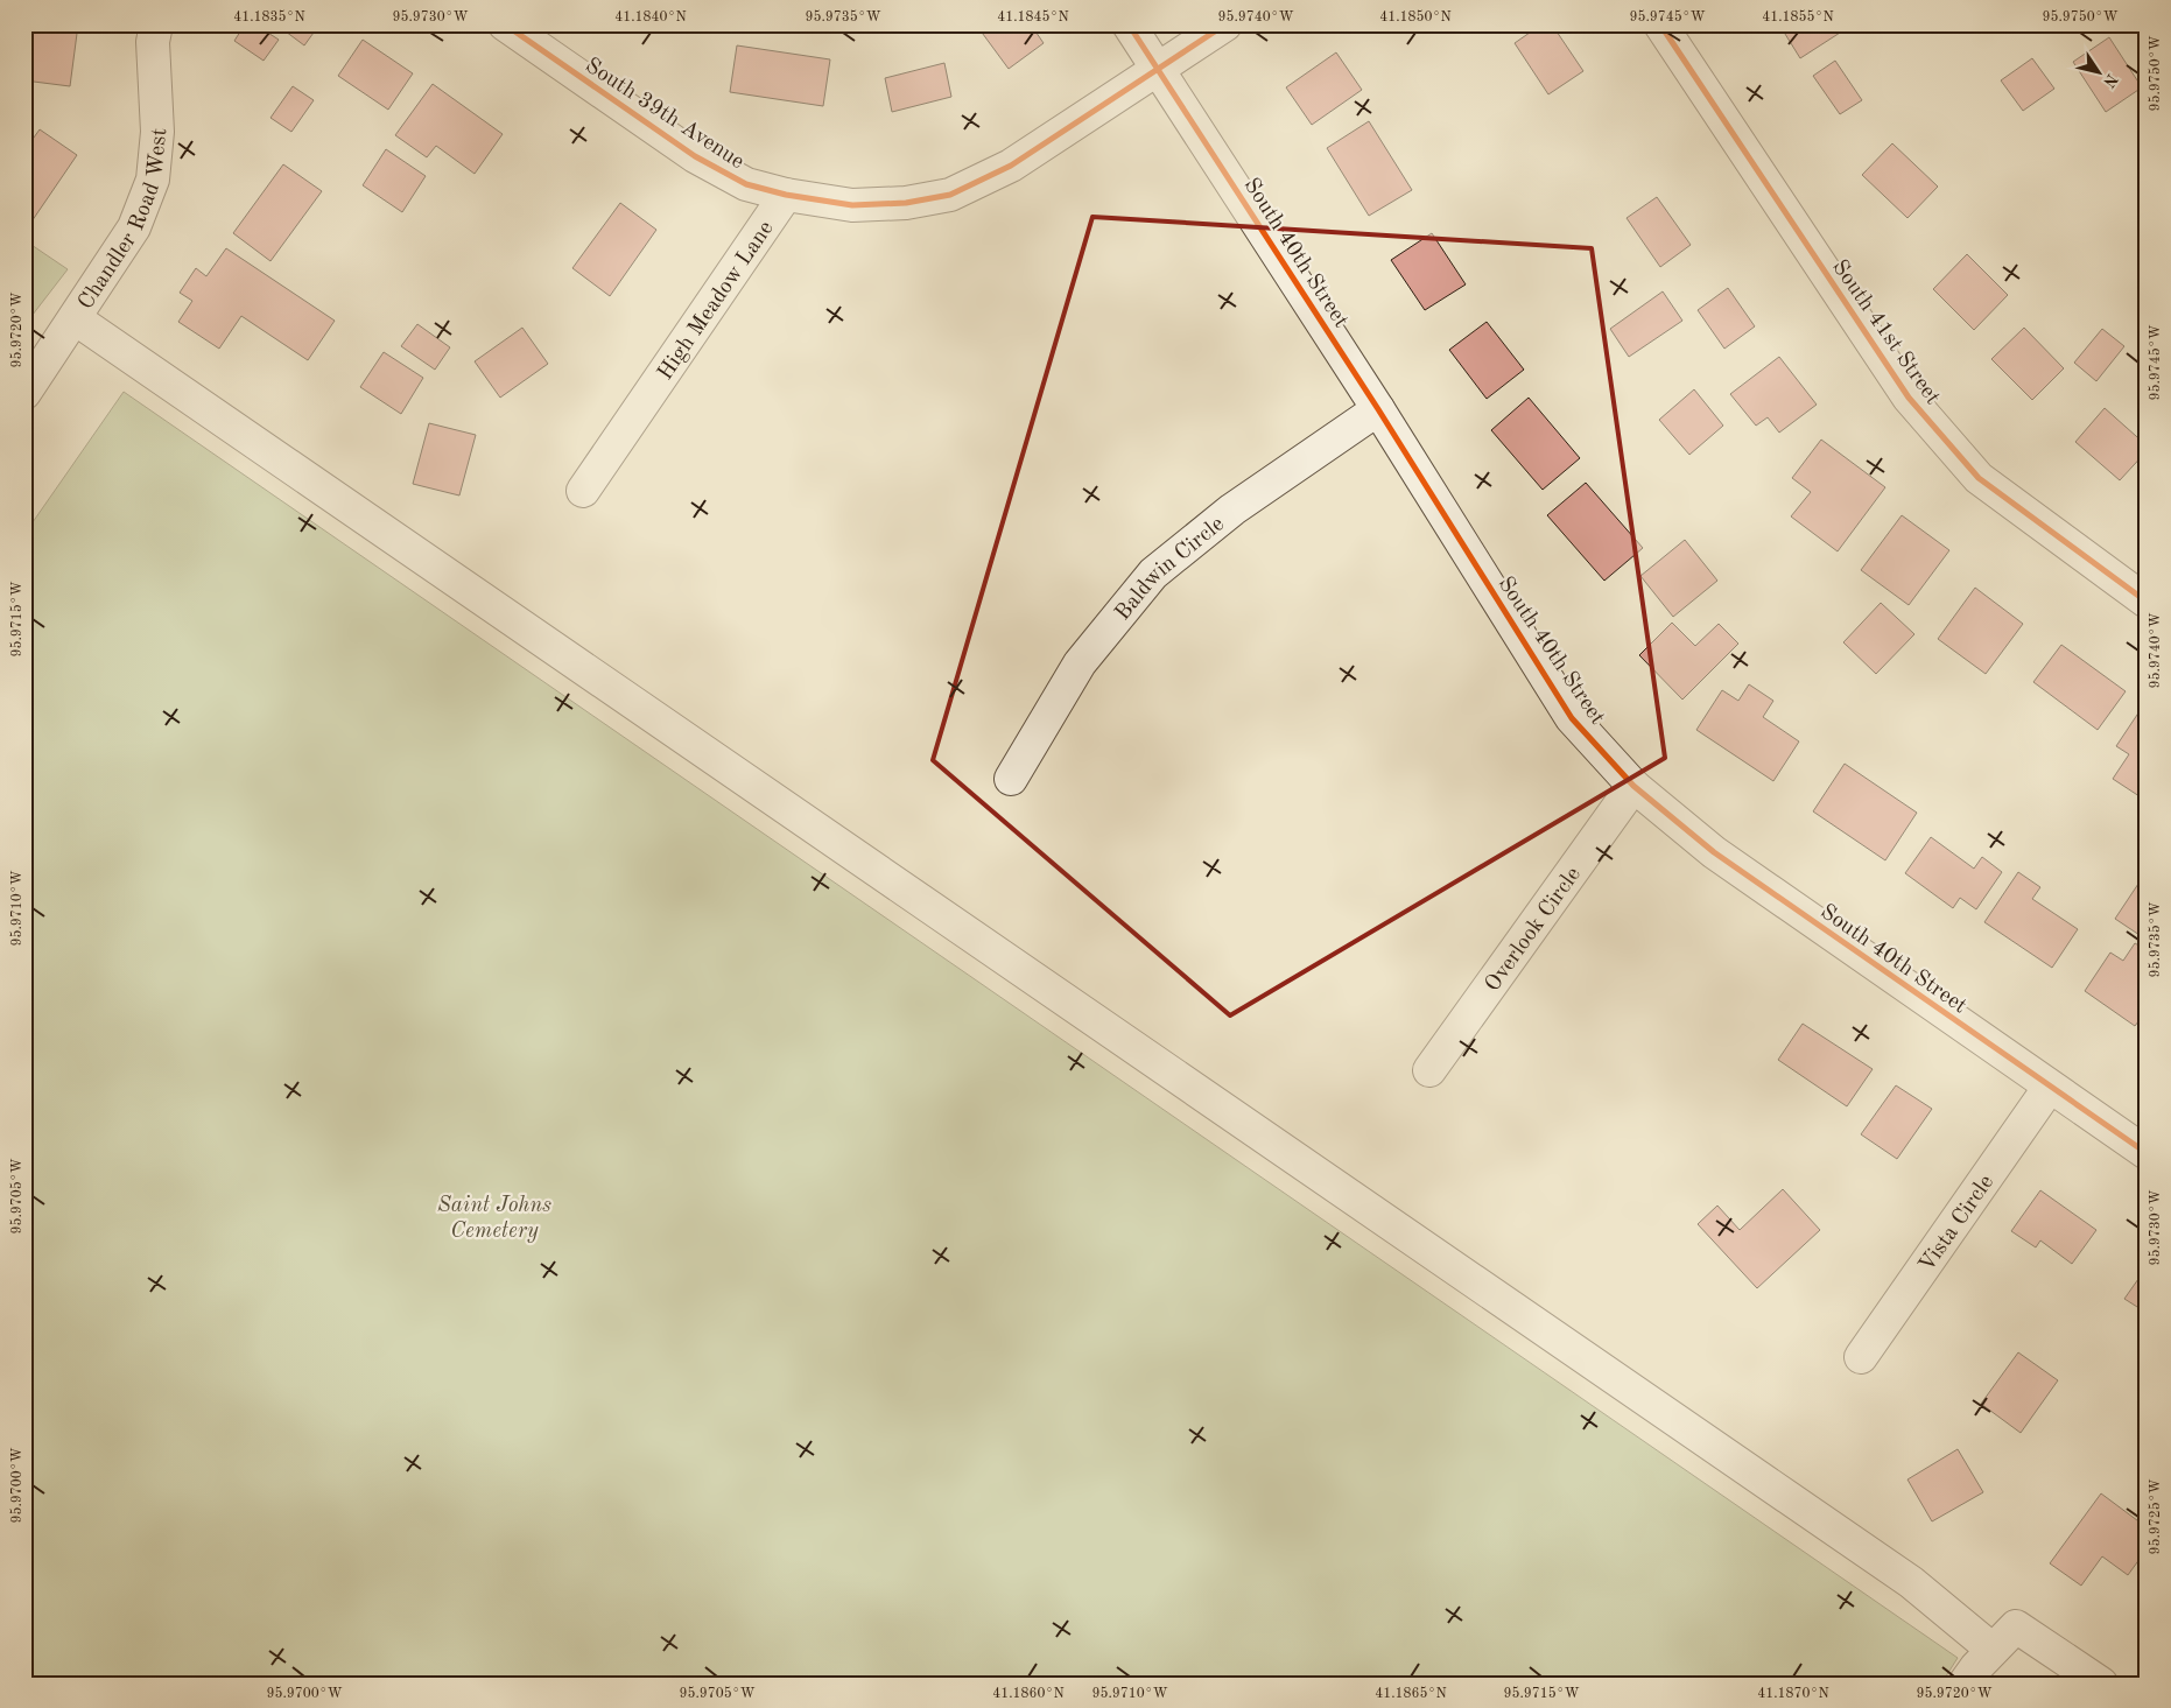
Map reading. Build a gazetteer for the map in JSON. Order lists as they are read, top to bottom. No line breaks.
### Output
{"streets":{"street":["South 39th Avenue","Chandler Road West","South 40th Street","High Meadow Lane","South 41st Street","Baldwin Circle","Overlook Circle","Vista Circle"]},"crossings":[["South 39th Avenue","High Meadow Lane"],["South 40th Street","Baldwin Circle"],["South 40th Street","Overlook Circle"],["South 40th Street","Vista Circle"]],"parks":["Saint Johns Cemetery"],"north":"bottom right","coordinates":["41.1835°N","95.9730°W","41.1840°N","95.9735°W","41.1845°N","95.9740°W","41.1850°N","95.9745°W","41.1855°N","95.9750°W","95.9720°W","95.9715°W","95.9710°W","95.9705°W","95.9700°W","95.9725°W","41.1860°N","41.1865°N","41.1870°N"]}
